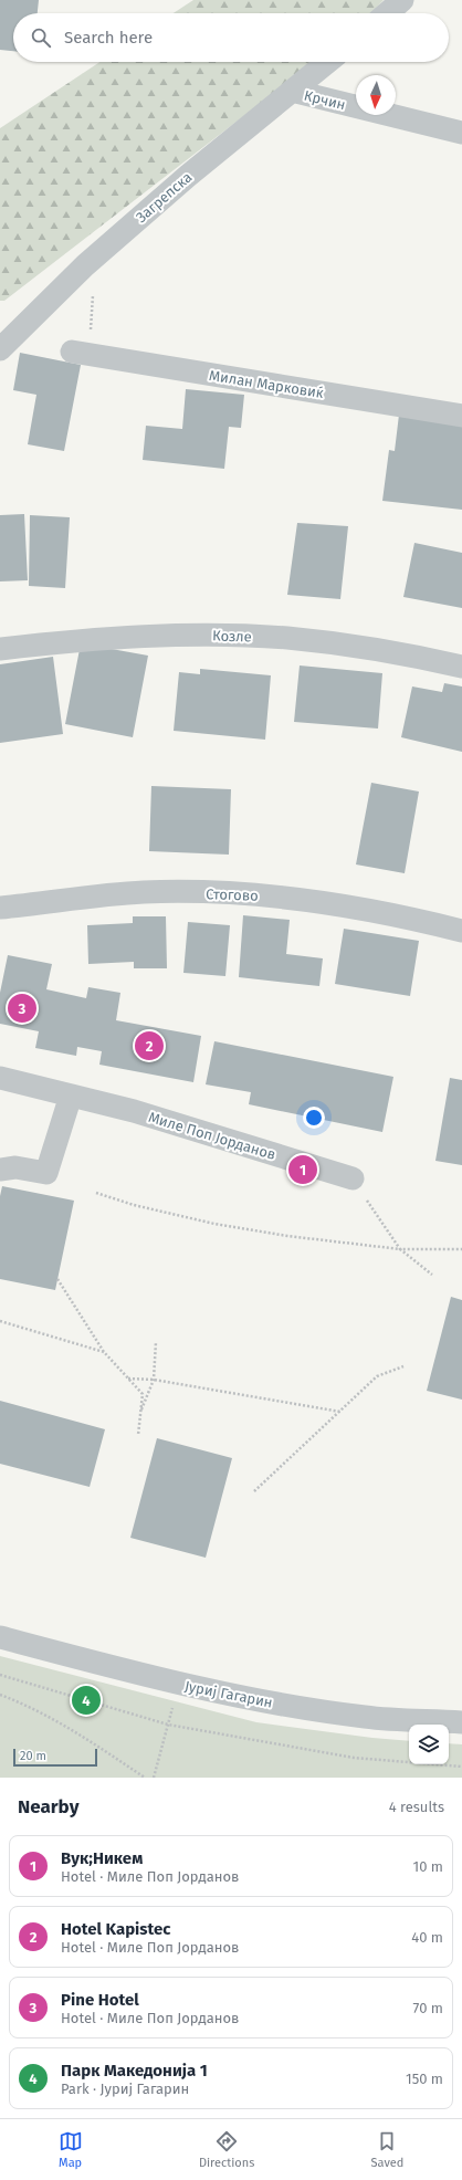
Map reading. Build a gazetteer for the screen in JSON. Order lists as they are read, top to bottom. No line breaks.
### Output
{"streets":{"street":["Крчин","Загрепска","Милан Марковиќ","Козле","Стогово","Миле Поп Јорданов","Јуриј Гагарин"]},"crossings":[["Крчин","Загрепска"]],"scale_bar":"20 m","north":"bottom","page":{"search":"Search here","pins":["3","2","1","4"],"scale":"20 m","heading":["Nearby","4 results"],"list":[{"mark":"1","name":"Вук;Никем","note":"Hotel · Миле Поп Јорданов","value":"10 m"},{"mark":"2","name":"Hotel Kapistec","note":"Hotel · Миле Поп Јорданов","value":"40 m"},{"mark":"3","name":"Pine Hotel","note":"Hotel · Миле Поп Јорданов","value":"70 m"},{"mark":"4","name":"Парк Македонија 1","note":"Park · Јуриј Гагарин","value":"150 m"}],"nav":["Map","Directions","Saved"]}}
